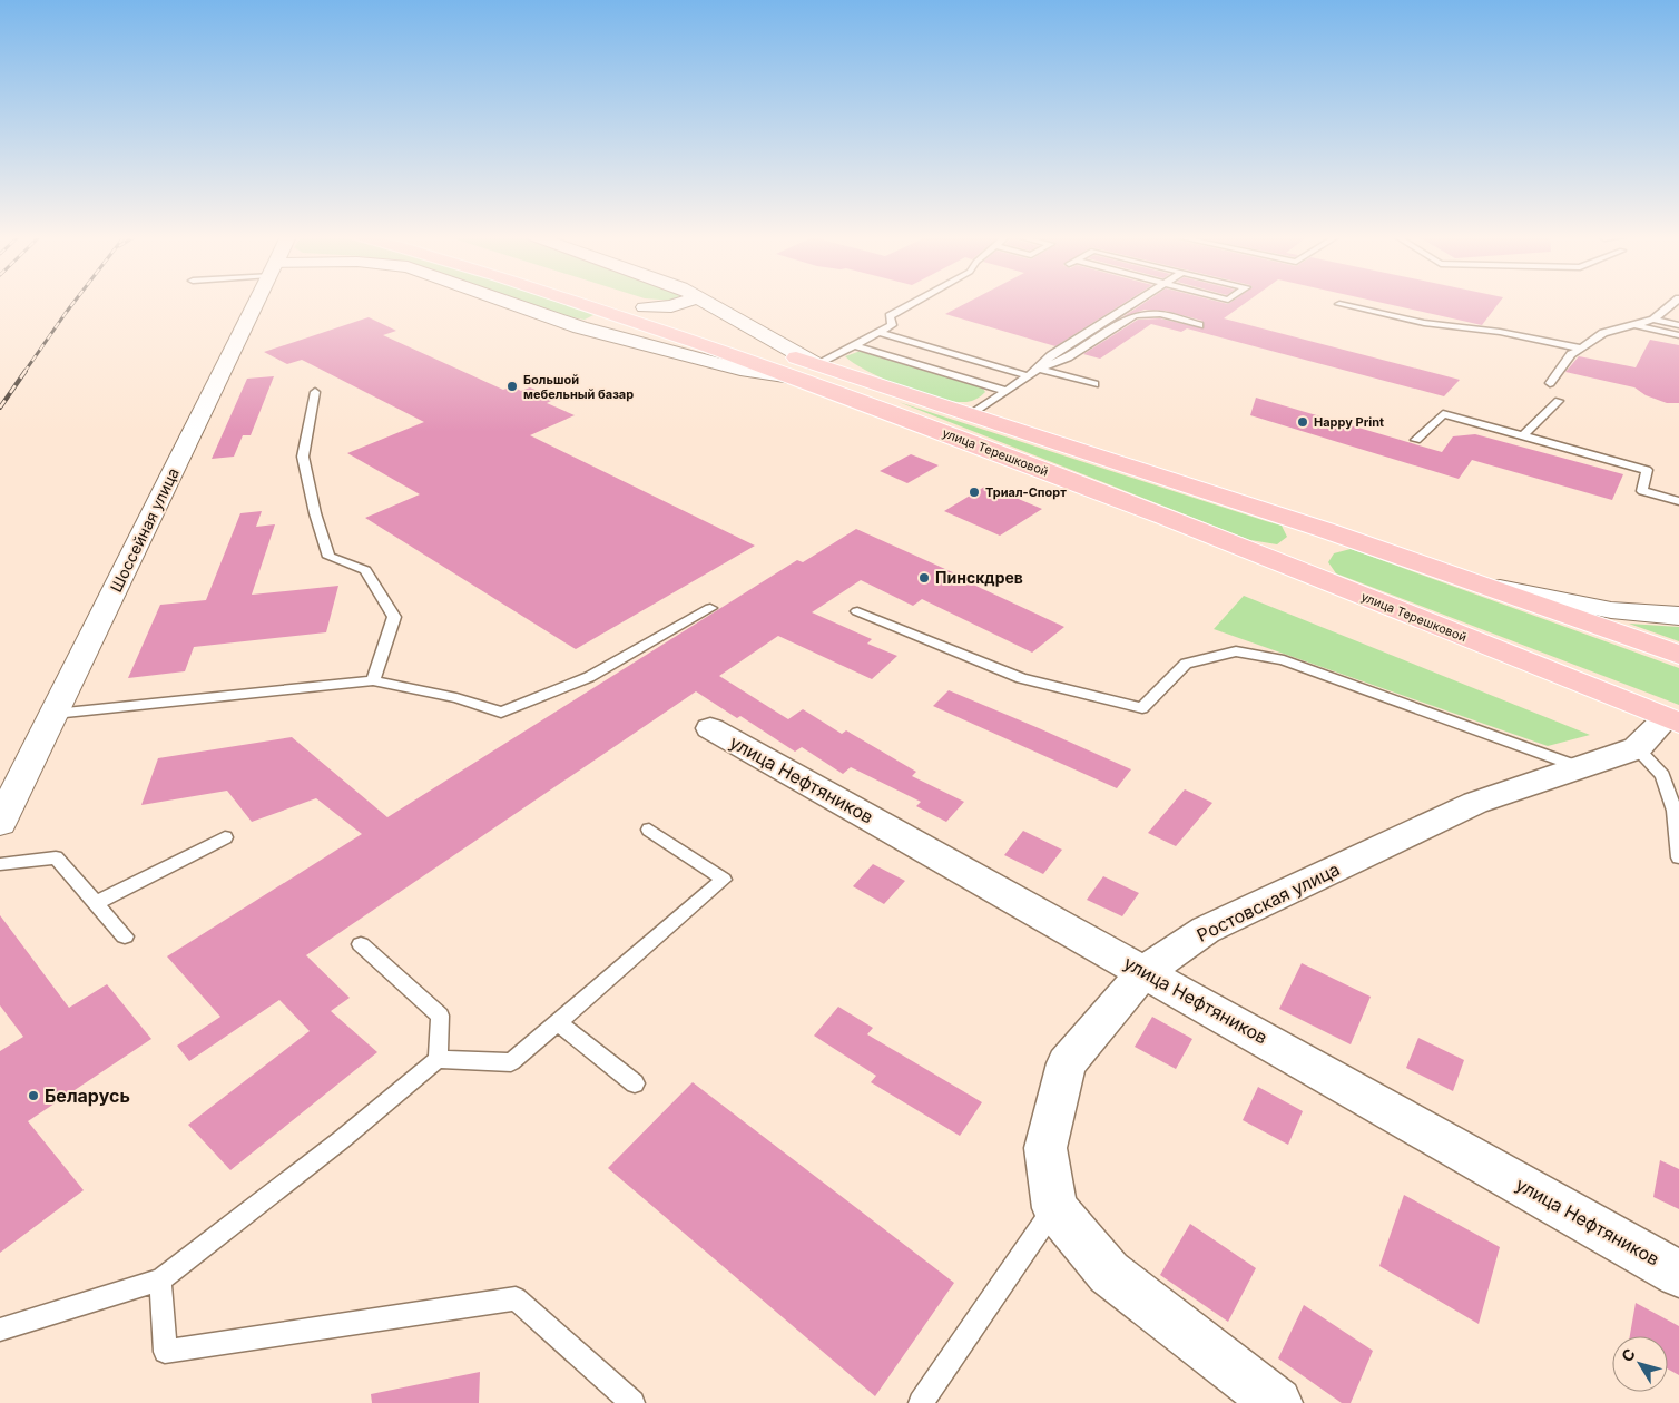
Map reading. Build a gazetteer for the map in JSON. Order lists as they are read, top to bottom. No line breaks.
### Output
{"streets":{"main road":["улица Терешковой","Шоссейная улица"],"street":["улица Нефтяников","Ростовская улица"]},"crossings":[["улица Терешковой","Ростовская улица"],["улица Нефтяников","Ростовская улица"]],"places":["Большой мебельный базар","Happy Print","Триал-Спорт","Пинскдрев","Беларусь"],"north":"top left"}
